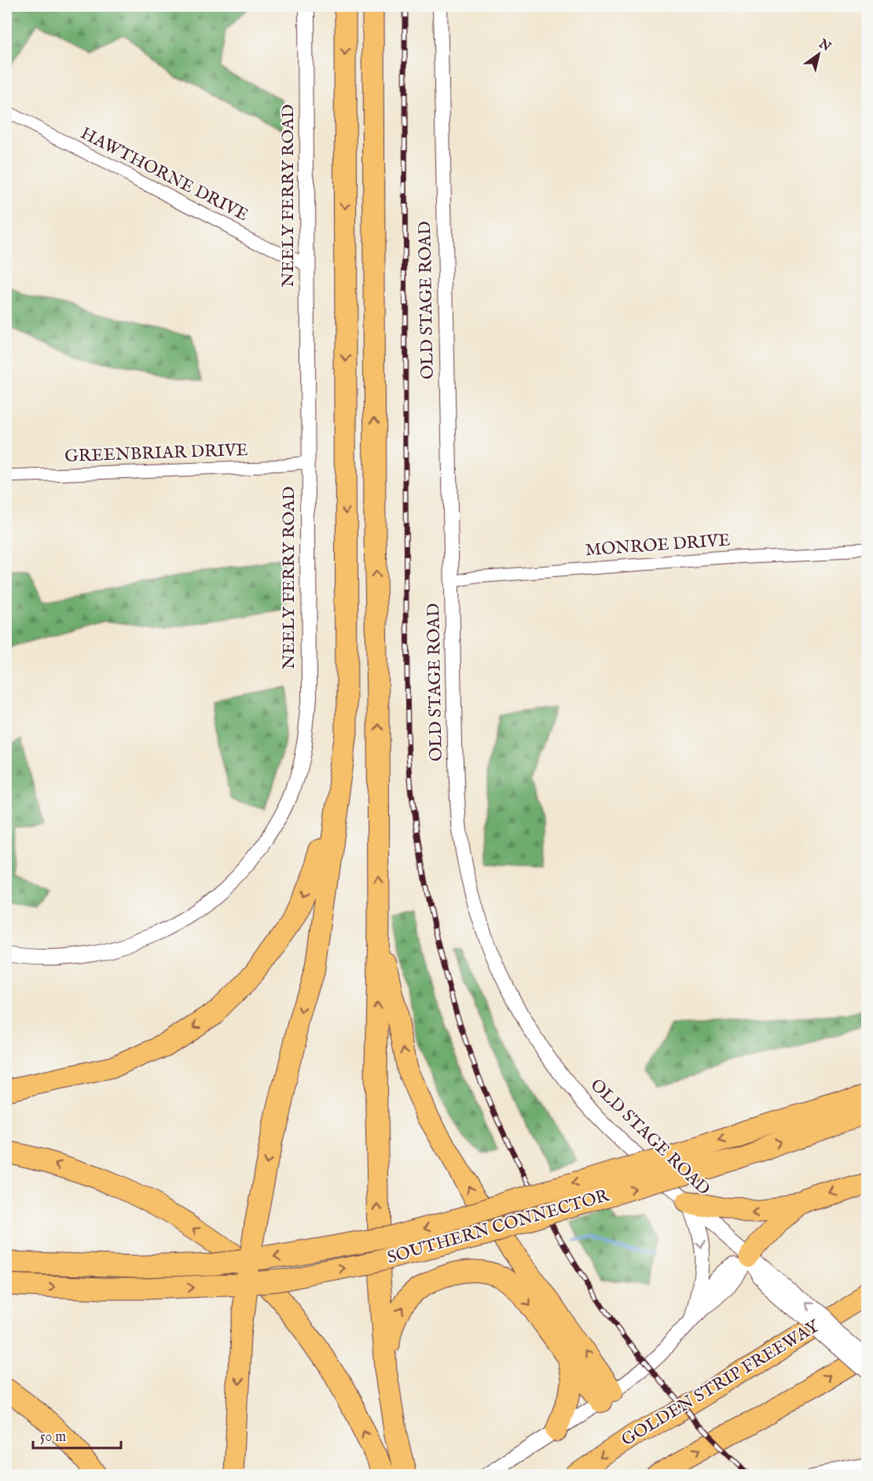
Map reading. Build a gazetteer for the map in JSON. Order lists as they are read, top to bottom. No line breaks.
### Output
{"streets":{"highway":["SOUTHERN CONNECTOR","GOLDEN STRIP FREEWAY"],"street":["HAWTHORNE DRIVE","NEELY FERRY ROAD","OLD STAGE ROAD","GREENBRIAR DRIVE","MONROE DRIVE"]},"crossings":[["HAWTHORNE DRIVE","NEELY FERRY ROAD"],["NEELY FERRY ROAD","GREENBRIAR DRIVE"],["OLD STAGE ROAD","MONROE DRIVE"]],"scale_bar":"50 m","north":"top right"}
